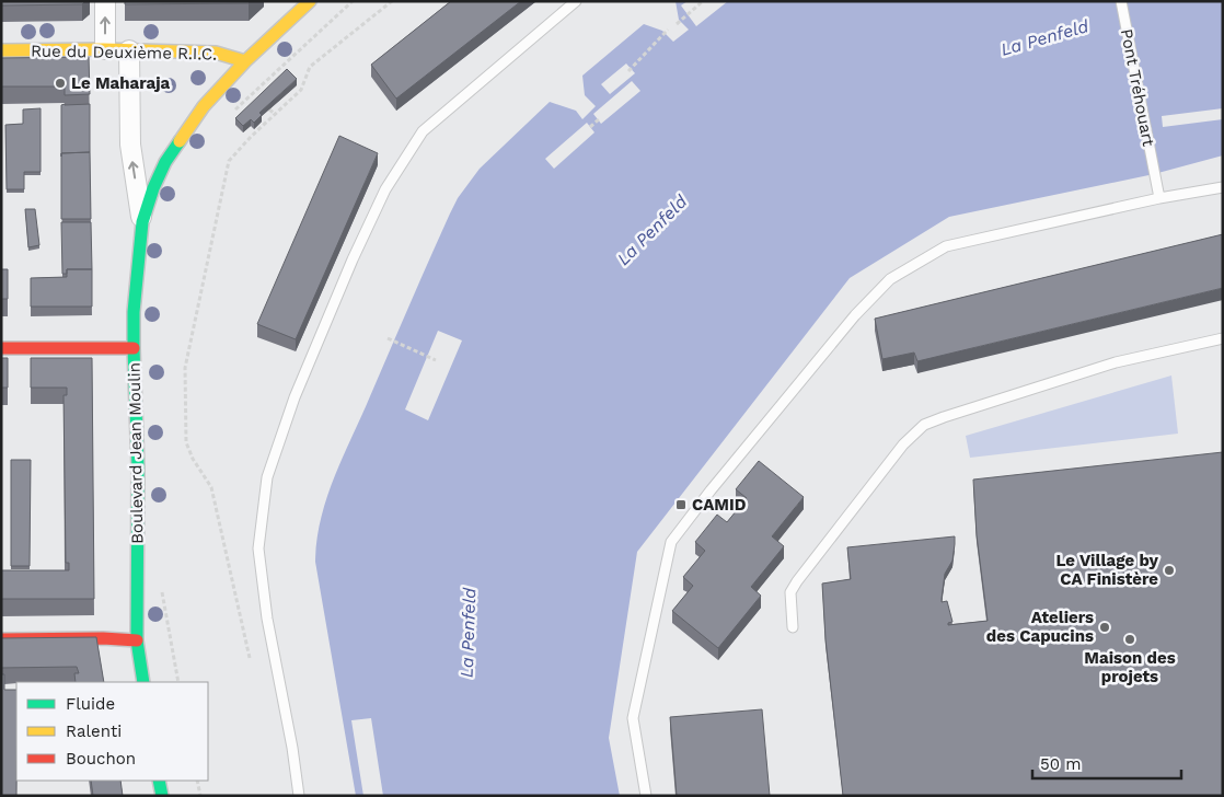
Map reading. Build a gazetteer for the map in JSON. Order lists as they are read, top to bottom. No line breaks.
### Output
{"streets":{"street":["Rue du Deuxième R.I.C.","Boulevard Jean Moulin"],"lane":["Pont Tréhouart"]},"crossings":[["Rue du Deuxième R.I.C.","Boulevard Jean Moulin"]],"water":["La Penfeld"],"places":{"other":["Le Maharaja","Le Village by CA Finistère","Ateliers des Capucins","Maison des projets"],"transit":["CAMID"]},"legend":["Fluide","Ralenti","Bouchon"],"scale_bar":"50 m"}
